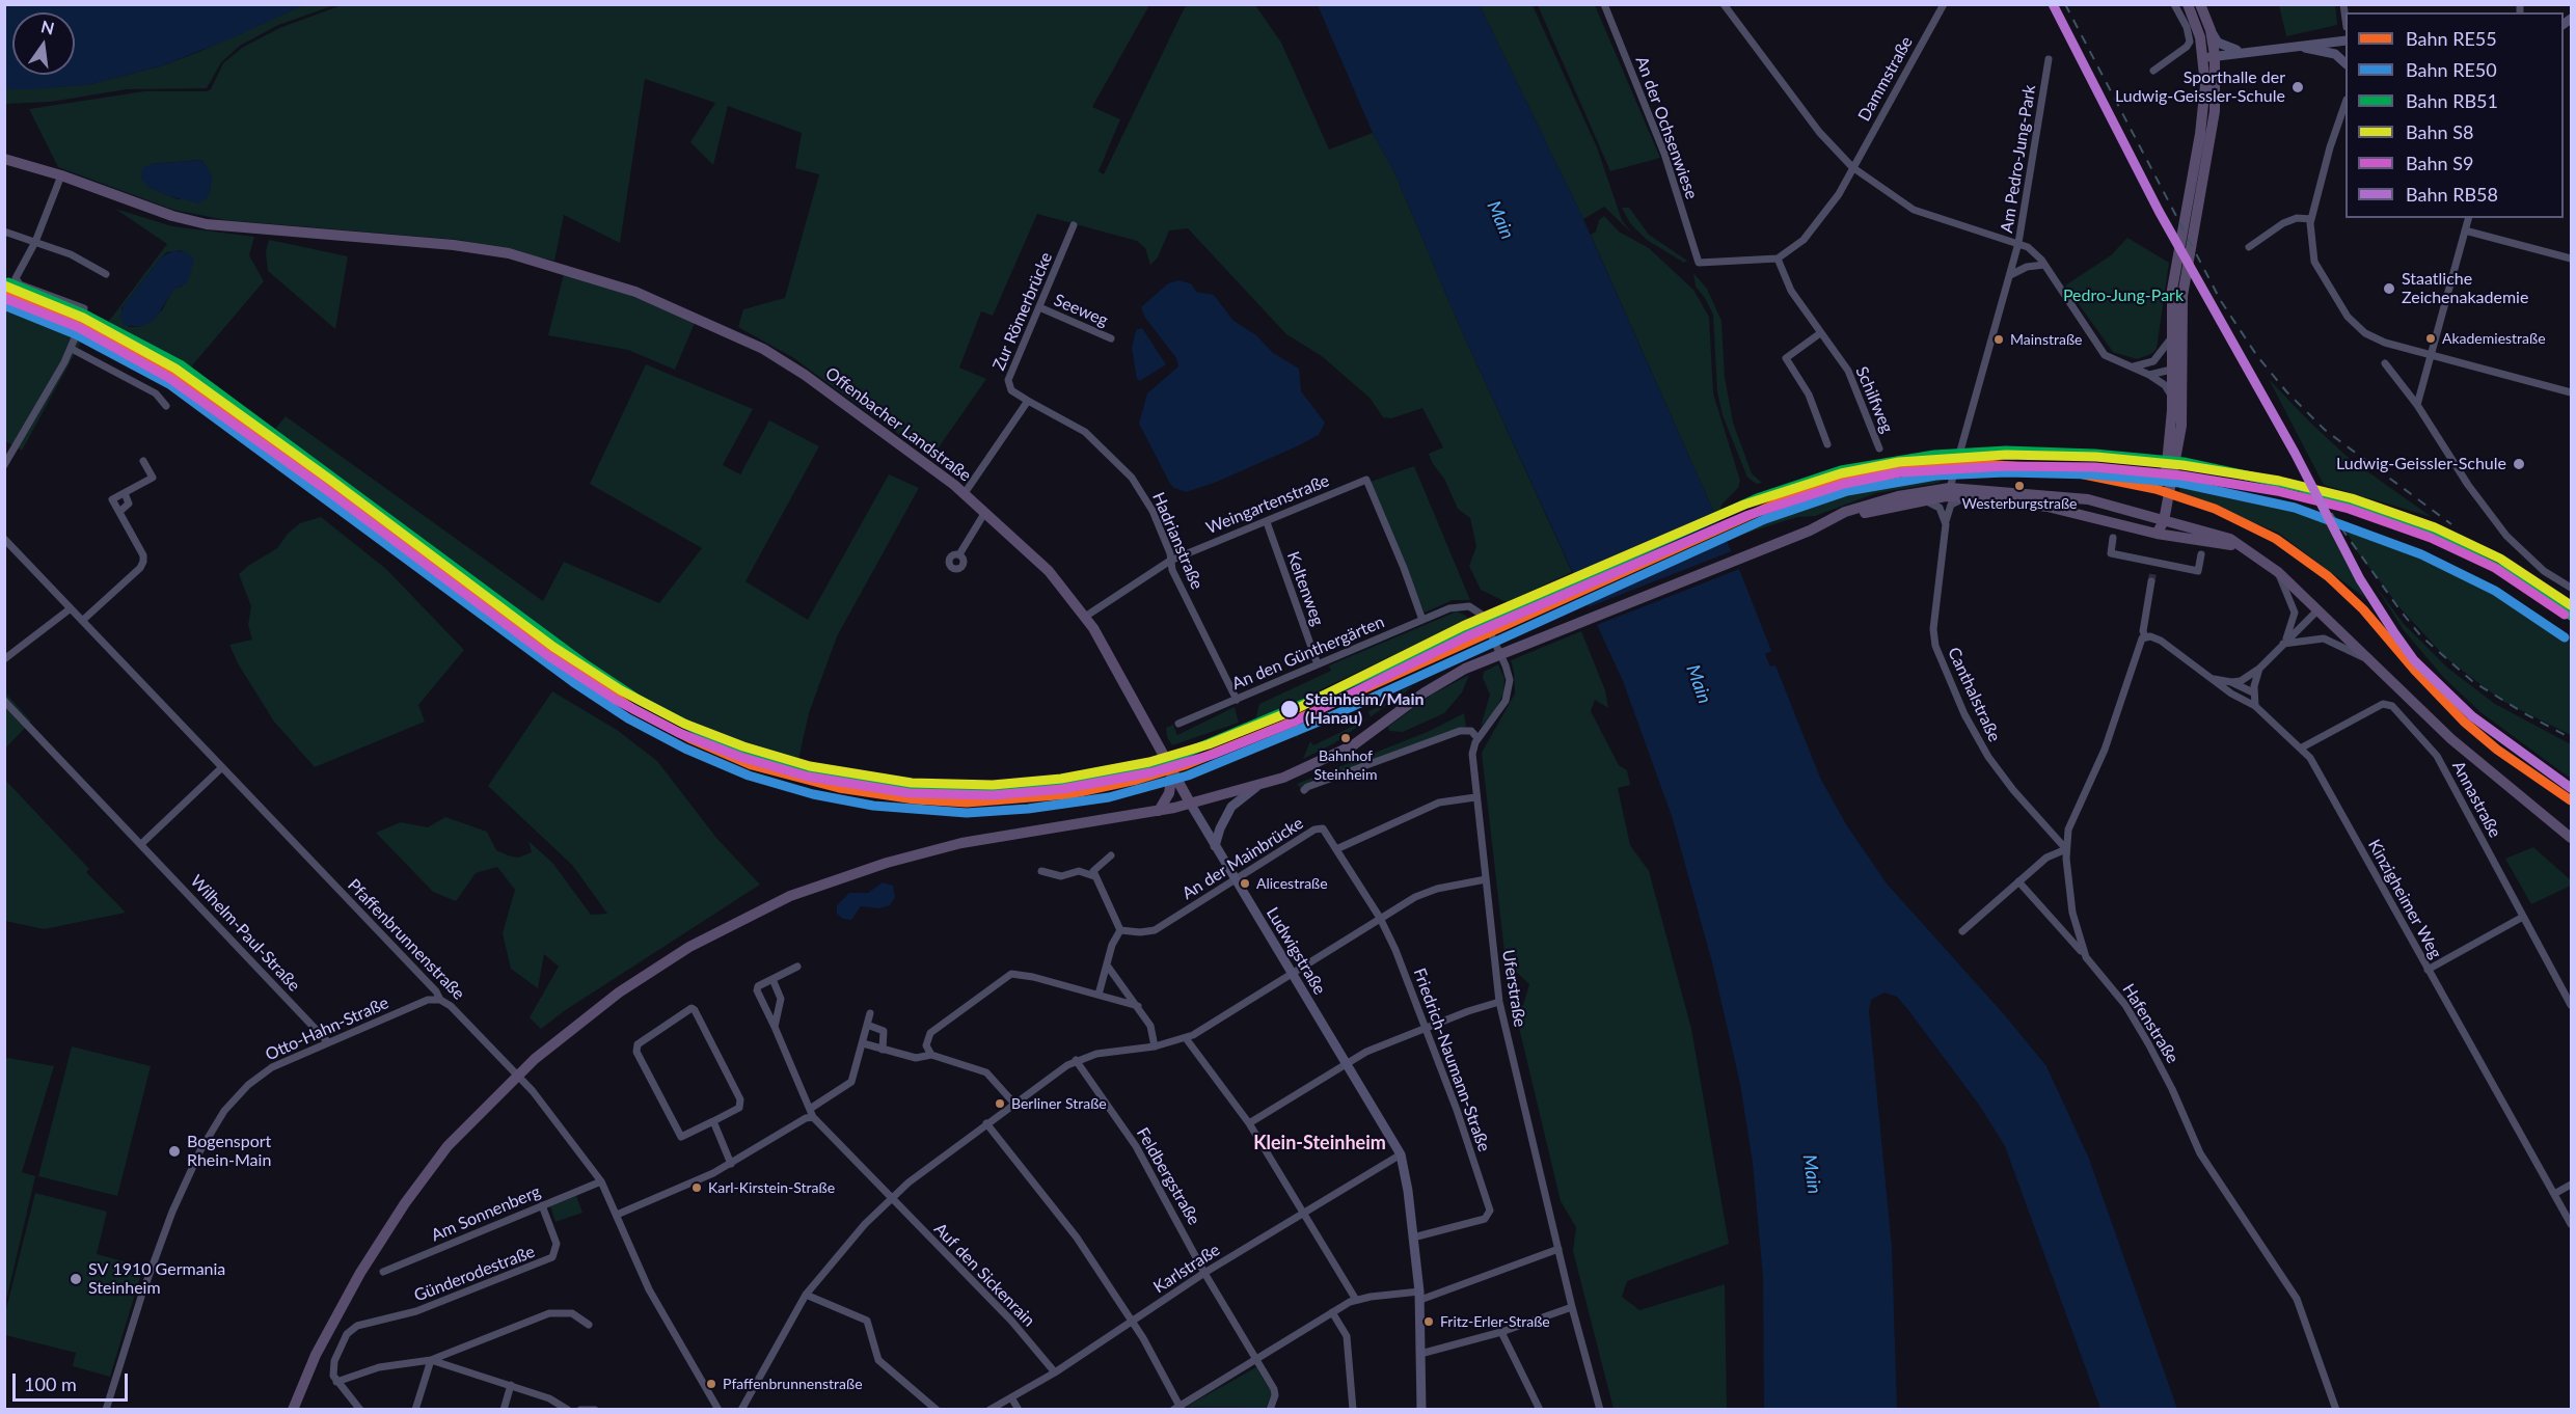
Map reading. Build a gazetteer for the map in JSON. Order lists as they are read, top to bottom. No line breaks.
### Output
{"streets":{"main road":["Offenbacher Landstraße","Ludwigstraße"],"street":["Dammstraße","An der Ochsenwiese","Am Pedro-Jung-Park","Seeweg","Zur Römerbrücke","Schilfweg","Weingartenstraße","Hadrianstraße","Keltenweg","An den Günthergärten","Canthalstraße","Annastraße","An der Mainbrücke","Kinzigheimer Weg","Wilhelm-Paul-Straße","Pfaffenbrunnenstraße","Uferstraße","Hafenstraße","Otto-Hahn-Straße","Friedrich-Naumann-Straße","Feldbergstraße","Am Sonnenberg","Karlstraße","Günderodestraße","Auf den Sickenrain"]},"crossings":[["Dammstraße","An der Ochsenwiese"],["Dammstraße","Schilfweg"],["An der Ochsenwiese","Schilfweg"],["Seeweg","Zur Römerbrücke"],["Zur Römerbrücke","Hadrianstraße"],["Offenbacher Landstraße","Weingartenstraße"],["Offenbacher Landstraße","Ludwigstraße"],["Weingartenstraße","Hadrianstraße"],["Weingartenstraße","Keltenweg"],["Weingartenstraße","An den Günthergärten"],["Hadrianstraße","An den Günthergärten"],["Keltenweg","An den Günthergärten"],["An den Günthergärten","Uferstraße"],["Canthalstraße","Hafenstraße"],["Annastraße","Kinzigheimer Weg"],["An der Mainbrücke","Ludwigstraße"],["An der Mainbrücke","Friedrich-Naumann-Straße"],["Wilhelm-Paul-Straße","Otto-Hahn-Straße"],["Pfaffenbrunnenstraße","Otto-Hahn-Straße"],["Pfaffenbrunnenstraße","Am Sonnenberg"],["Ludwigstraße","Friedrich-Naumann-Straße"],["Ludwigstraße","Karlstraße"],["Feldbergstraße","Karlstraße"],["Am Sonnenberg","Günderodestraße"],["Karlstraße","Auf den Sickenrain"]],"districts":["Klein-Steinheim"],"water":["Main"],"parks":["Pedro-Jung-Park"],"places":["Sporthalle der Ludwig-Geissler-Schule","Staatliche Zeichenakademie","Akademiestraße","Mainstraße","Ludwig-Geissler-Schule","Westerburgstraße","Steinheim/Main (Hanau)","Bahnhof Steinheim","Alicestraße","Berliner Straße","Bogensport Rhein-Main","Karl-Kirstein-Straße","SV 1910 Germania Steinheim","Fritz-Erler-Straße","Pfaffenbrunnenstraße"],"lines":["rail line RB58","rail line RB51","rail line S8","rail line RE55","rail line S9","rail line RE50"],"legend":["Bahn RE55","Bahn RE50","Bahn RB51","Bahn S8","Bahn S9","Bahn RB58"],"scale_bar":"100 m","north":"top"}
